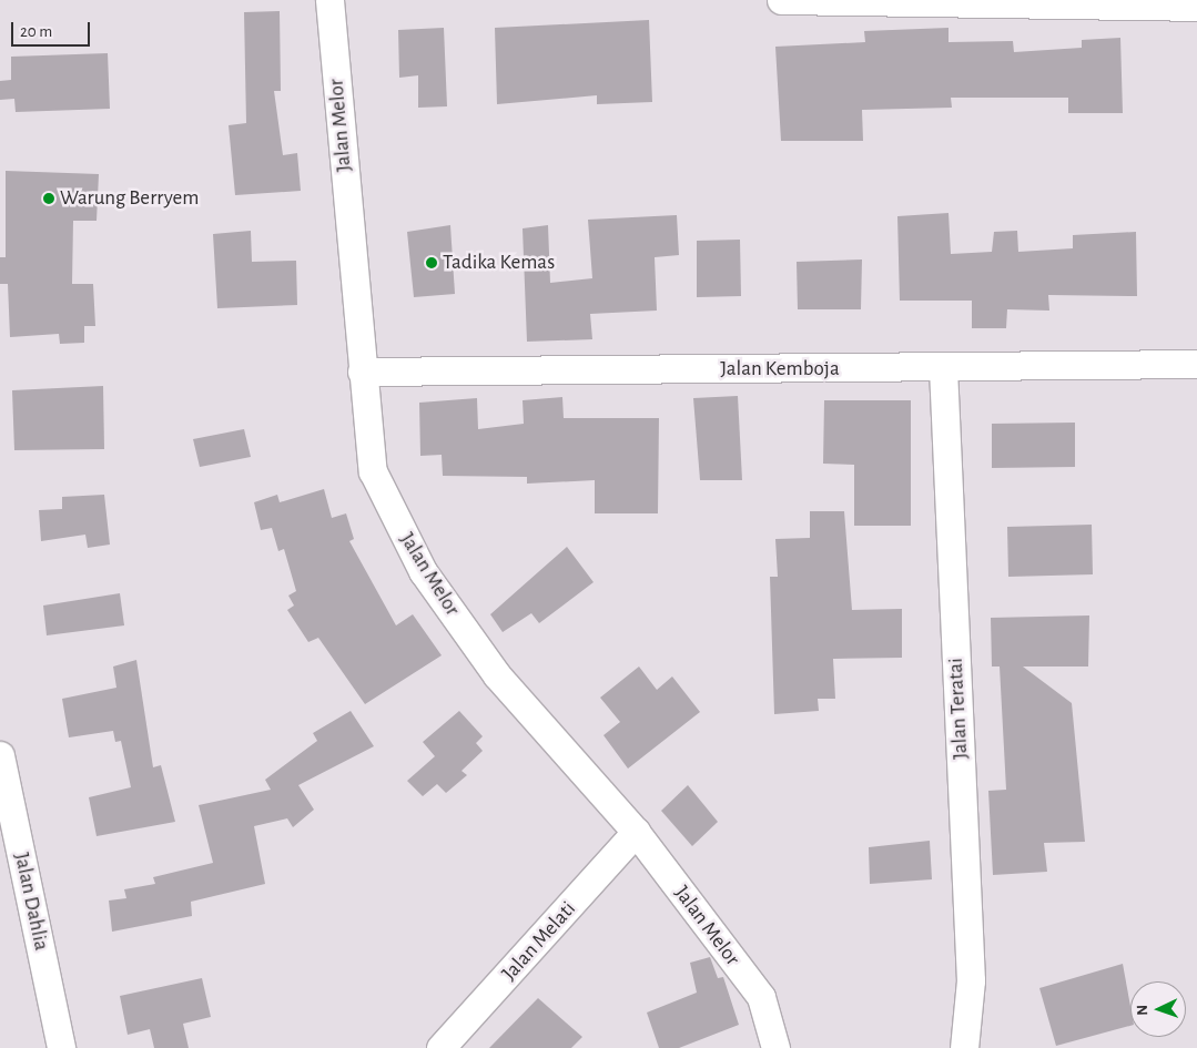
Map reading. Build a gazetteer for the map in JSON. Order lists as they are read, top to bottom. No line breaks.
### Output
{"streets":{"street":["Jalan Melor","Jalan Kemboja","Jalan Teratai","Jalan Dahlia","Jalan Melati"]},"crossings":[["Jalan Melor","Jalan Kemboja"],["Jalan Melor","Jalan Melati"],["Jalan Kemboja","Jalan Teratai"]],"places":["Warung Berryem","Tadika Kemas"],"scale_bar":"20 m","north":"left"}
